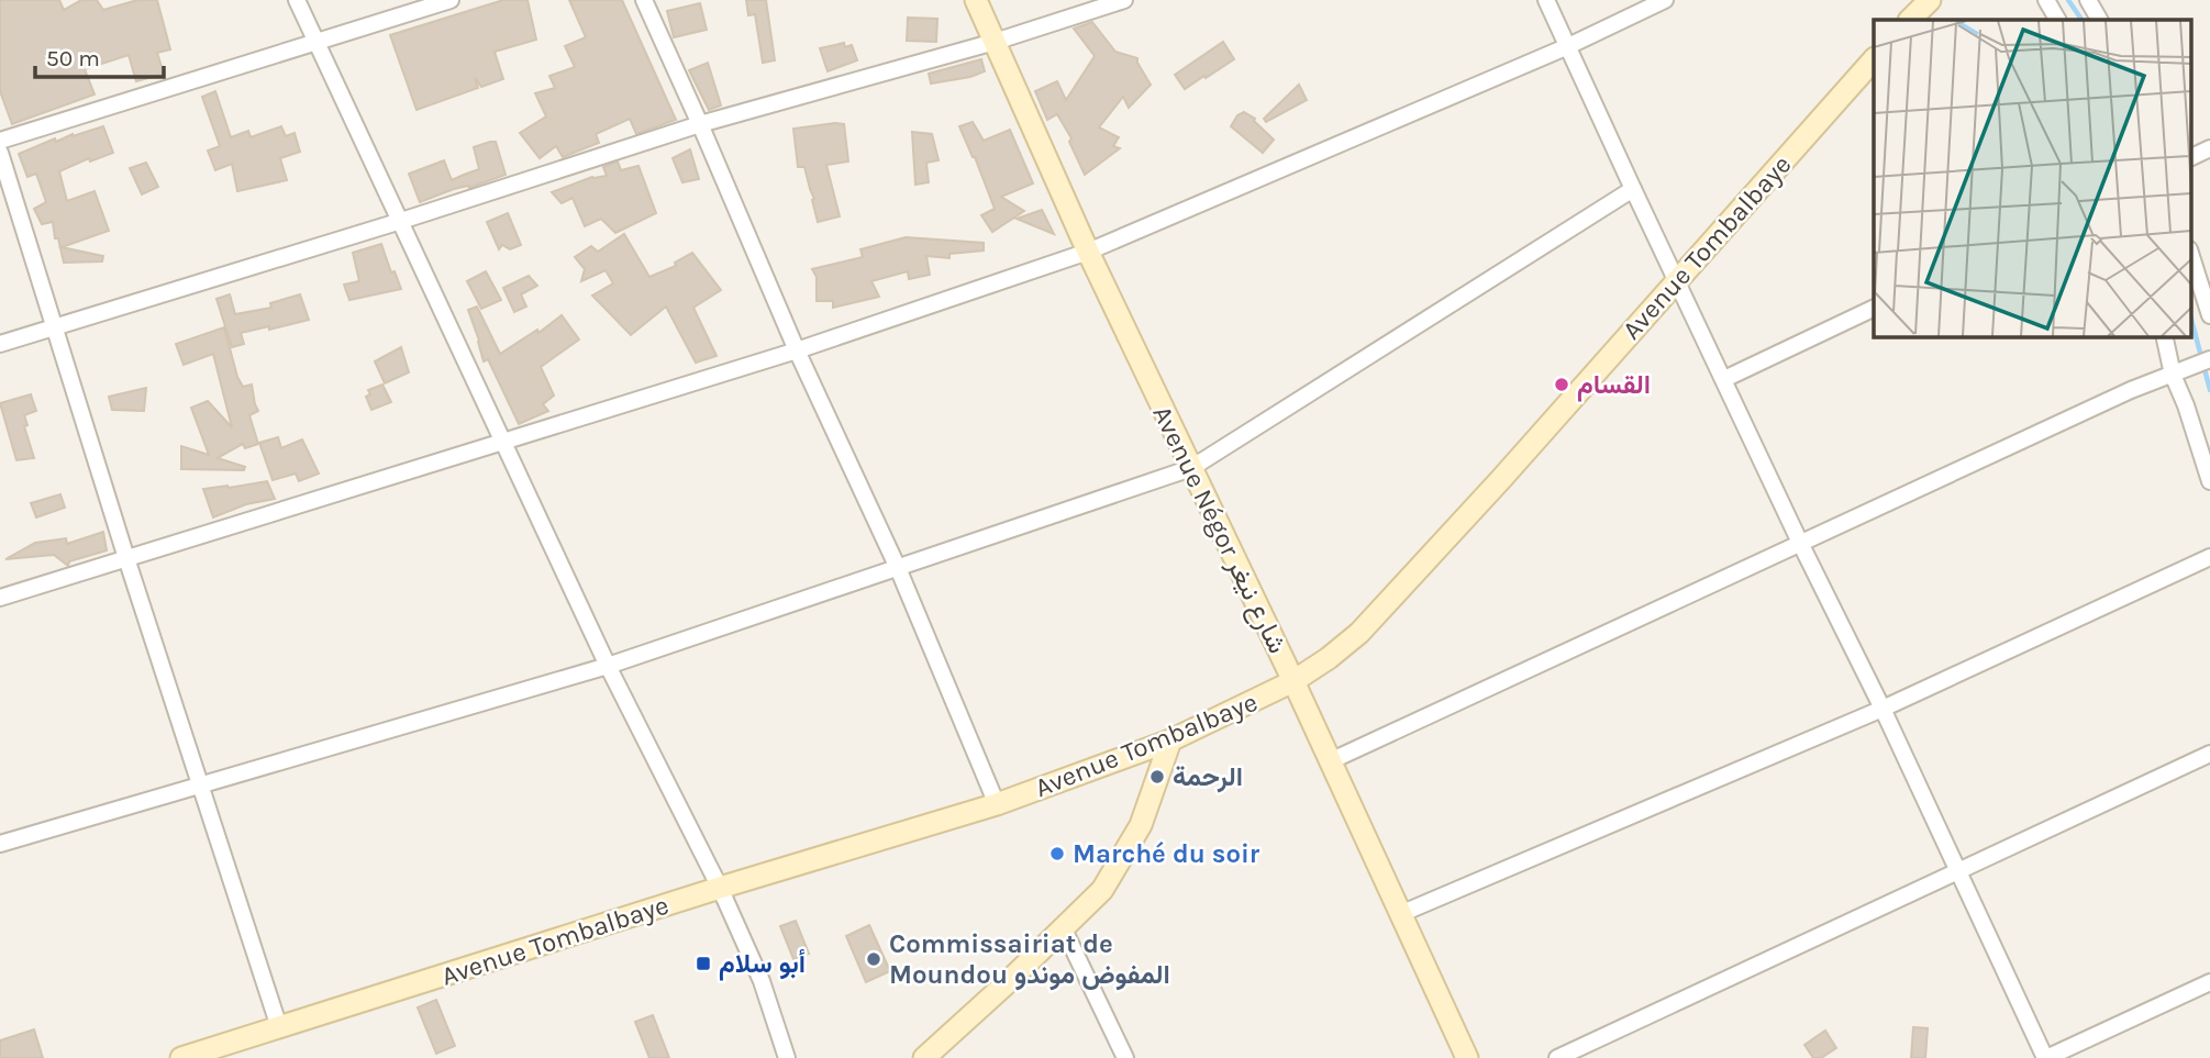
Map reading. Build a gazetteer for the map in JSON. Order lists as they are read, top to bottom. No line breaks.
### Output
{"streets":{"main road":["Avenue Tombalbaye","Avenue Négor شارع نيغر"]},"crossings":[["Avenue Tombalbaye","Avenue Négor شارع نيغر"]],"places":{"other":["القسام","الرحمة","Marché du soir","Commissairiat de Moundou المفوض موندو"],"transit":["أبو سلام"]},"scale_bar":"50 m"}
